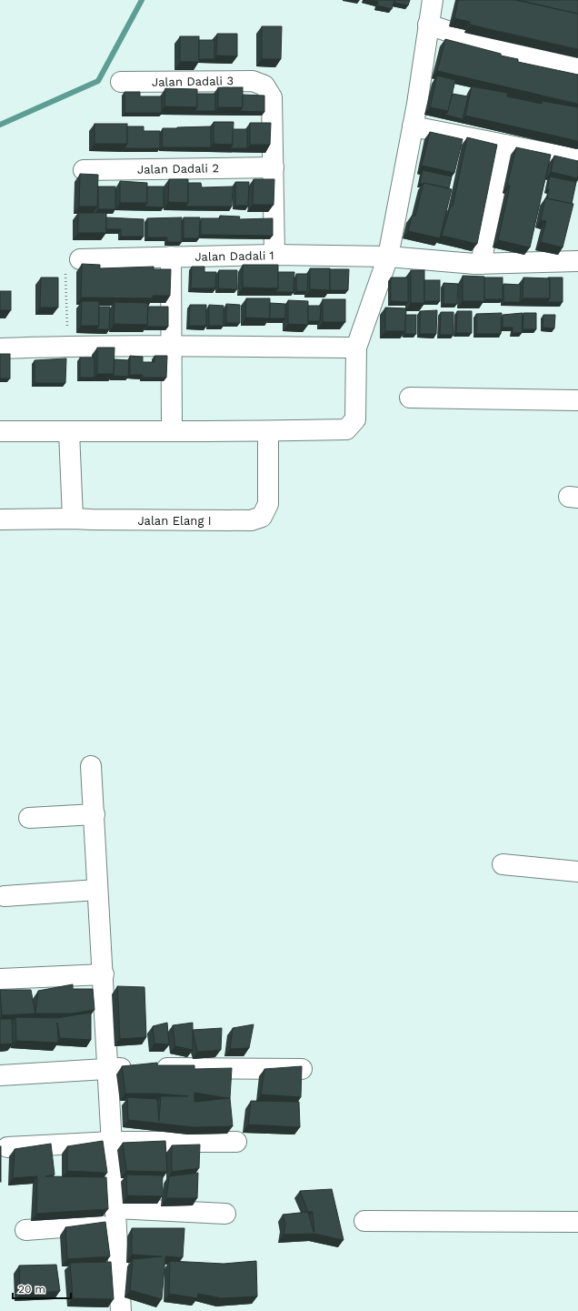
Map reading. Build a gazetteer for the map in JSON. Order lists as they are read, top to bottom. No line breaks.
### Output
{"streets":{"street":["Jalan Dadali 3","Jalan Dadali 2","Jalan Dadali 1","Jalan Elang I"]},"crossings":[["Jalan Dadali 3","Jalan Dadali 2"]],"scale_bar":"20 m"}
